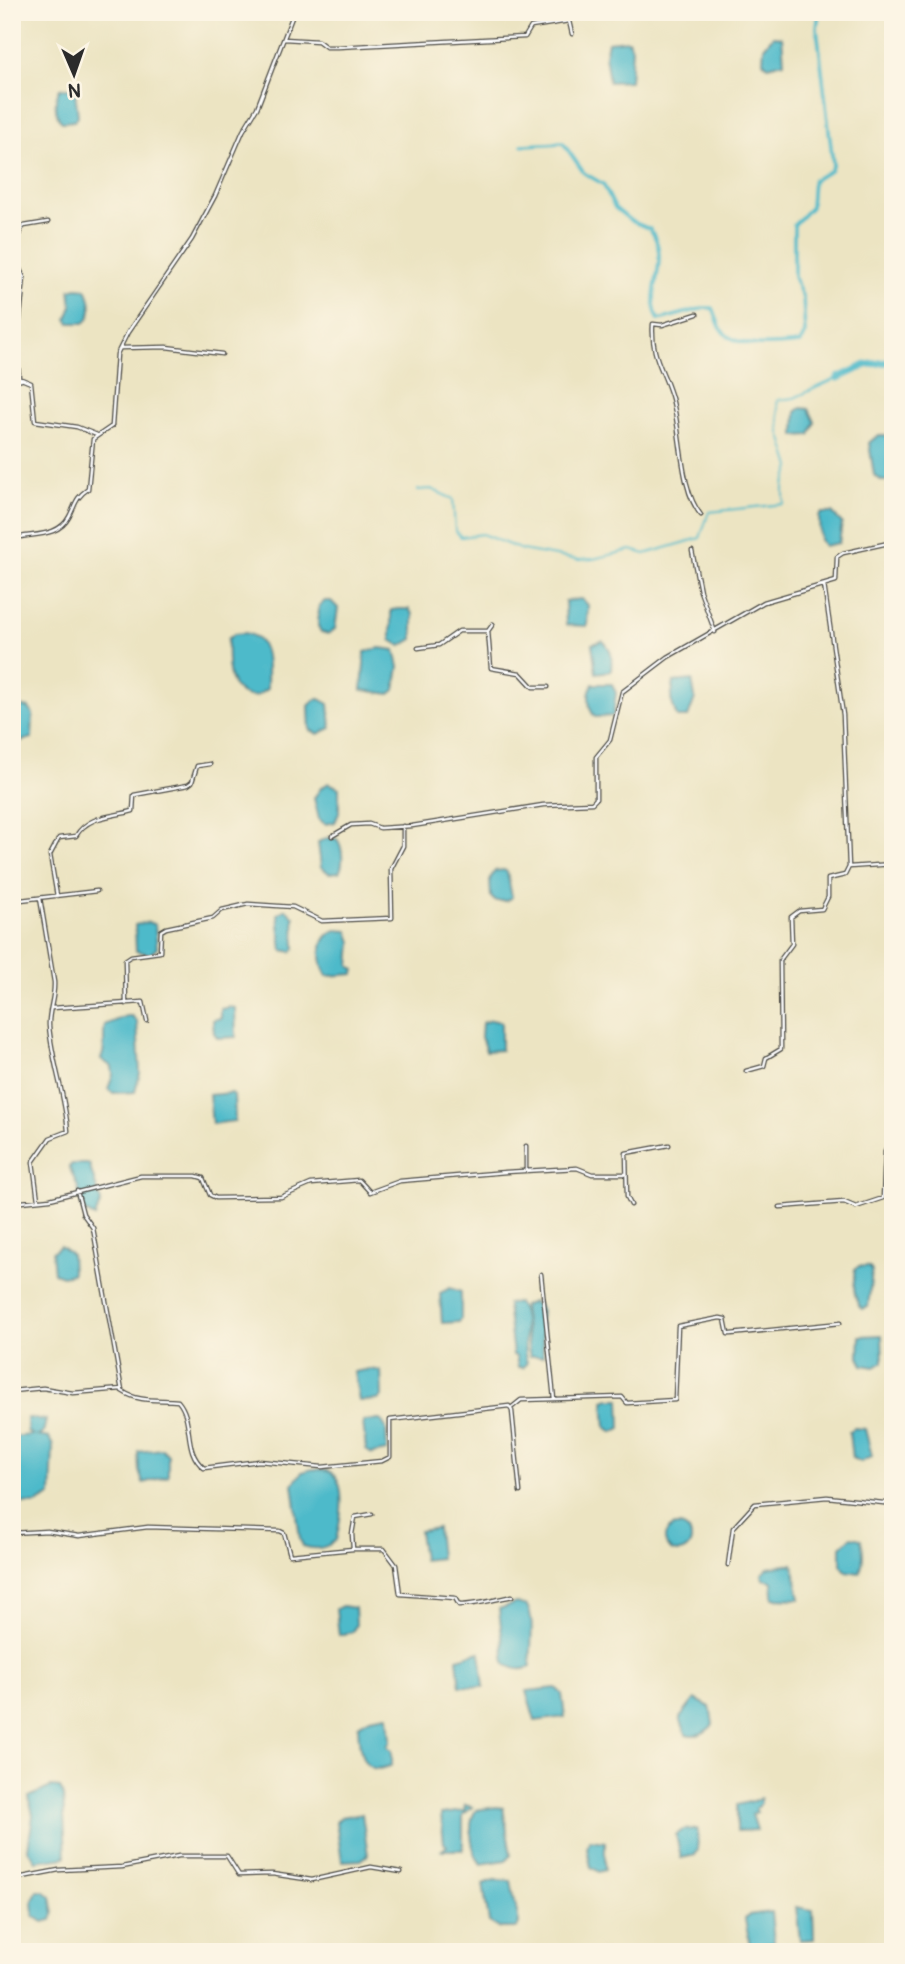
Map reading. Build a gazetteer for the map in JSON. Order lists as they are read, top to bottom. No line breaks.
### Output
{"north":"bottom"}
